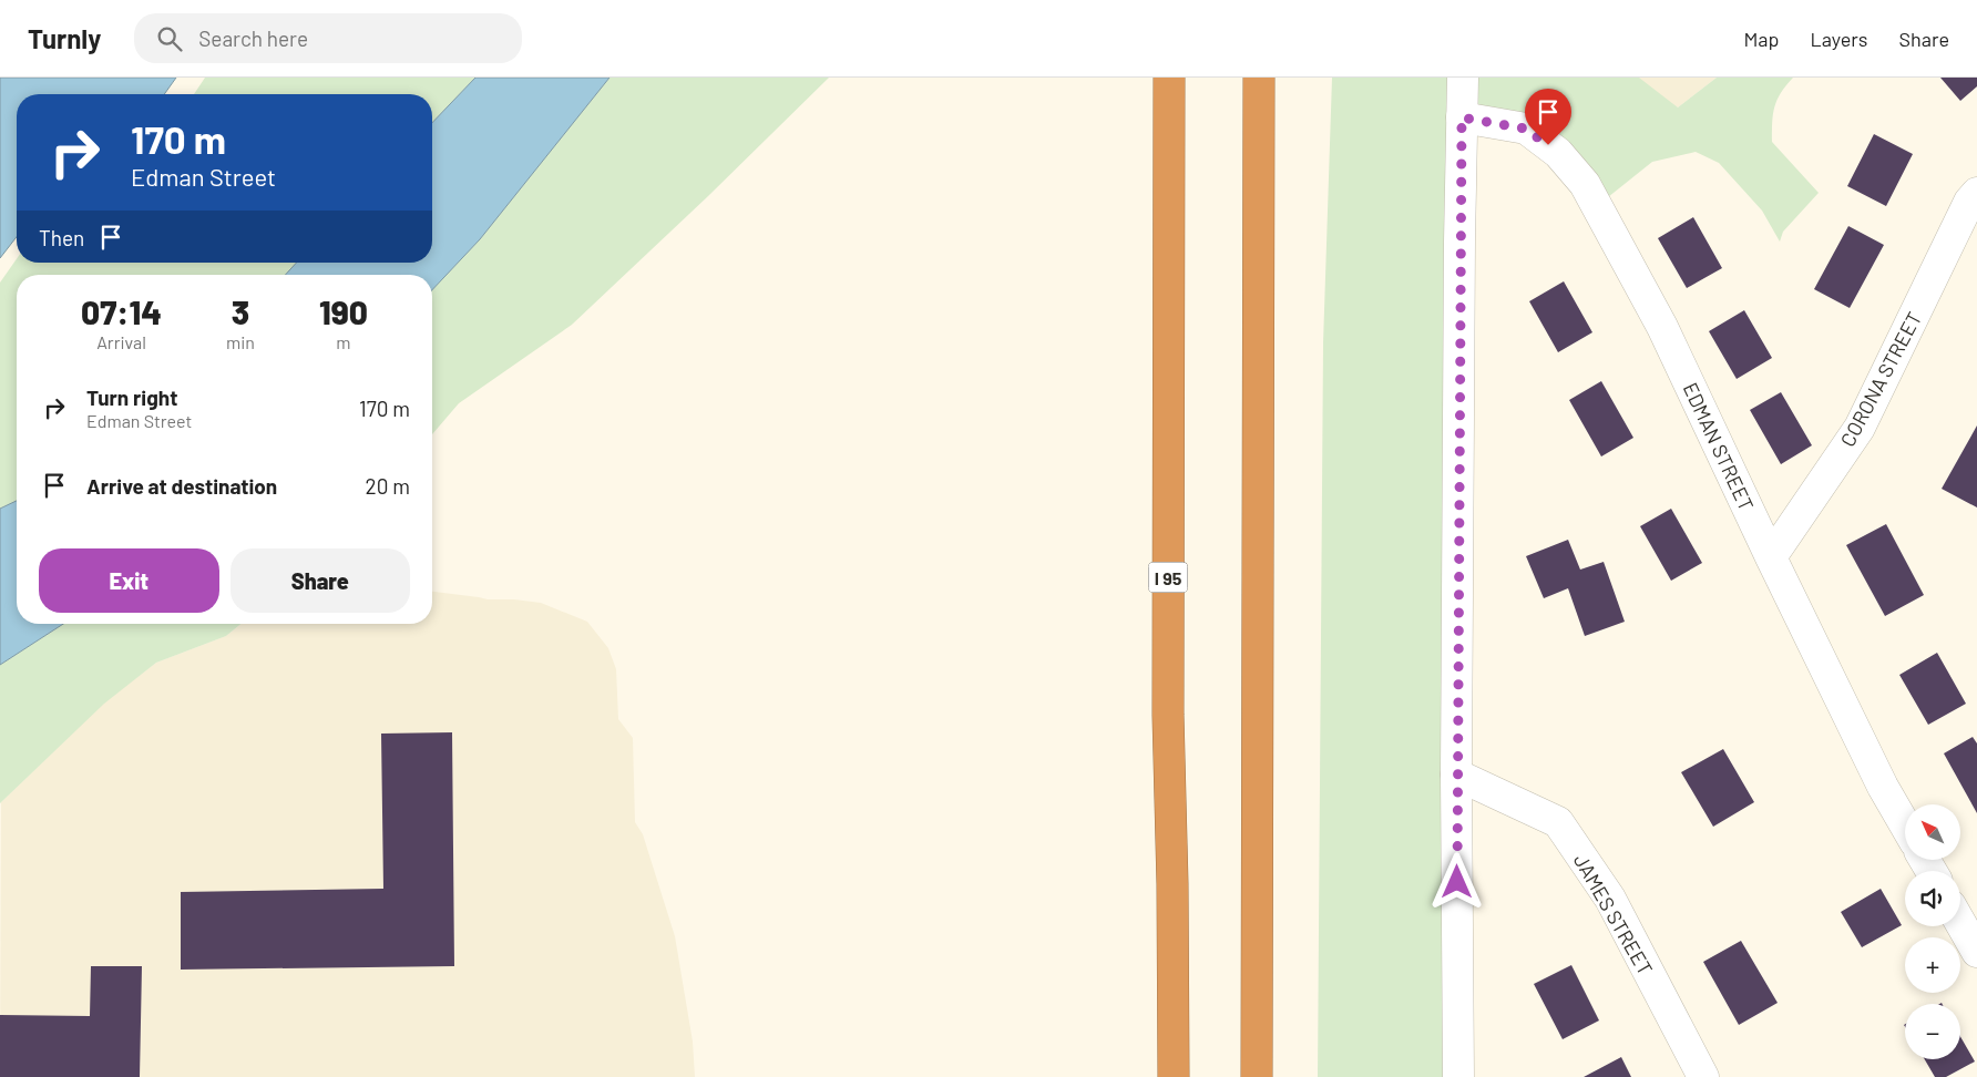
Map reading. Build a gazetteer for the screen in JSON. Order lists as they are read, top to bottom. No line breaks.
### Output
{"streets":{"highway":["I 95"],"street":["CORONA STREET","EDMAN STREET","JAMES STREET"]},"crossings":[["CORONA STREET","EDMAN STREET"]],"north":"top left","page":{"header":"Turnly","search":"Search here","nav":["Map","Layers","Share"],"turn":["170 m","Edman Street"],"then":"Then","eta":["07:14","Arrival","3","min","190","m"],"list":[{"name":"Turn right","note":"Edman Street","value":"170 m"},{"name":"Arrive at destination","value":"20 m"}],"buttons":["Exit","Share"],"map_buttons":["+","−"]}}
